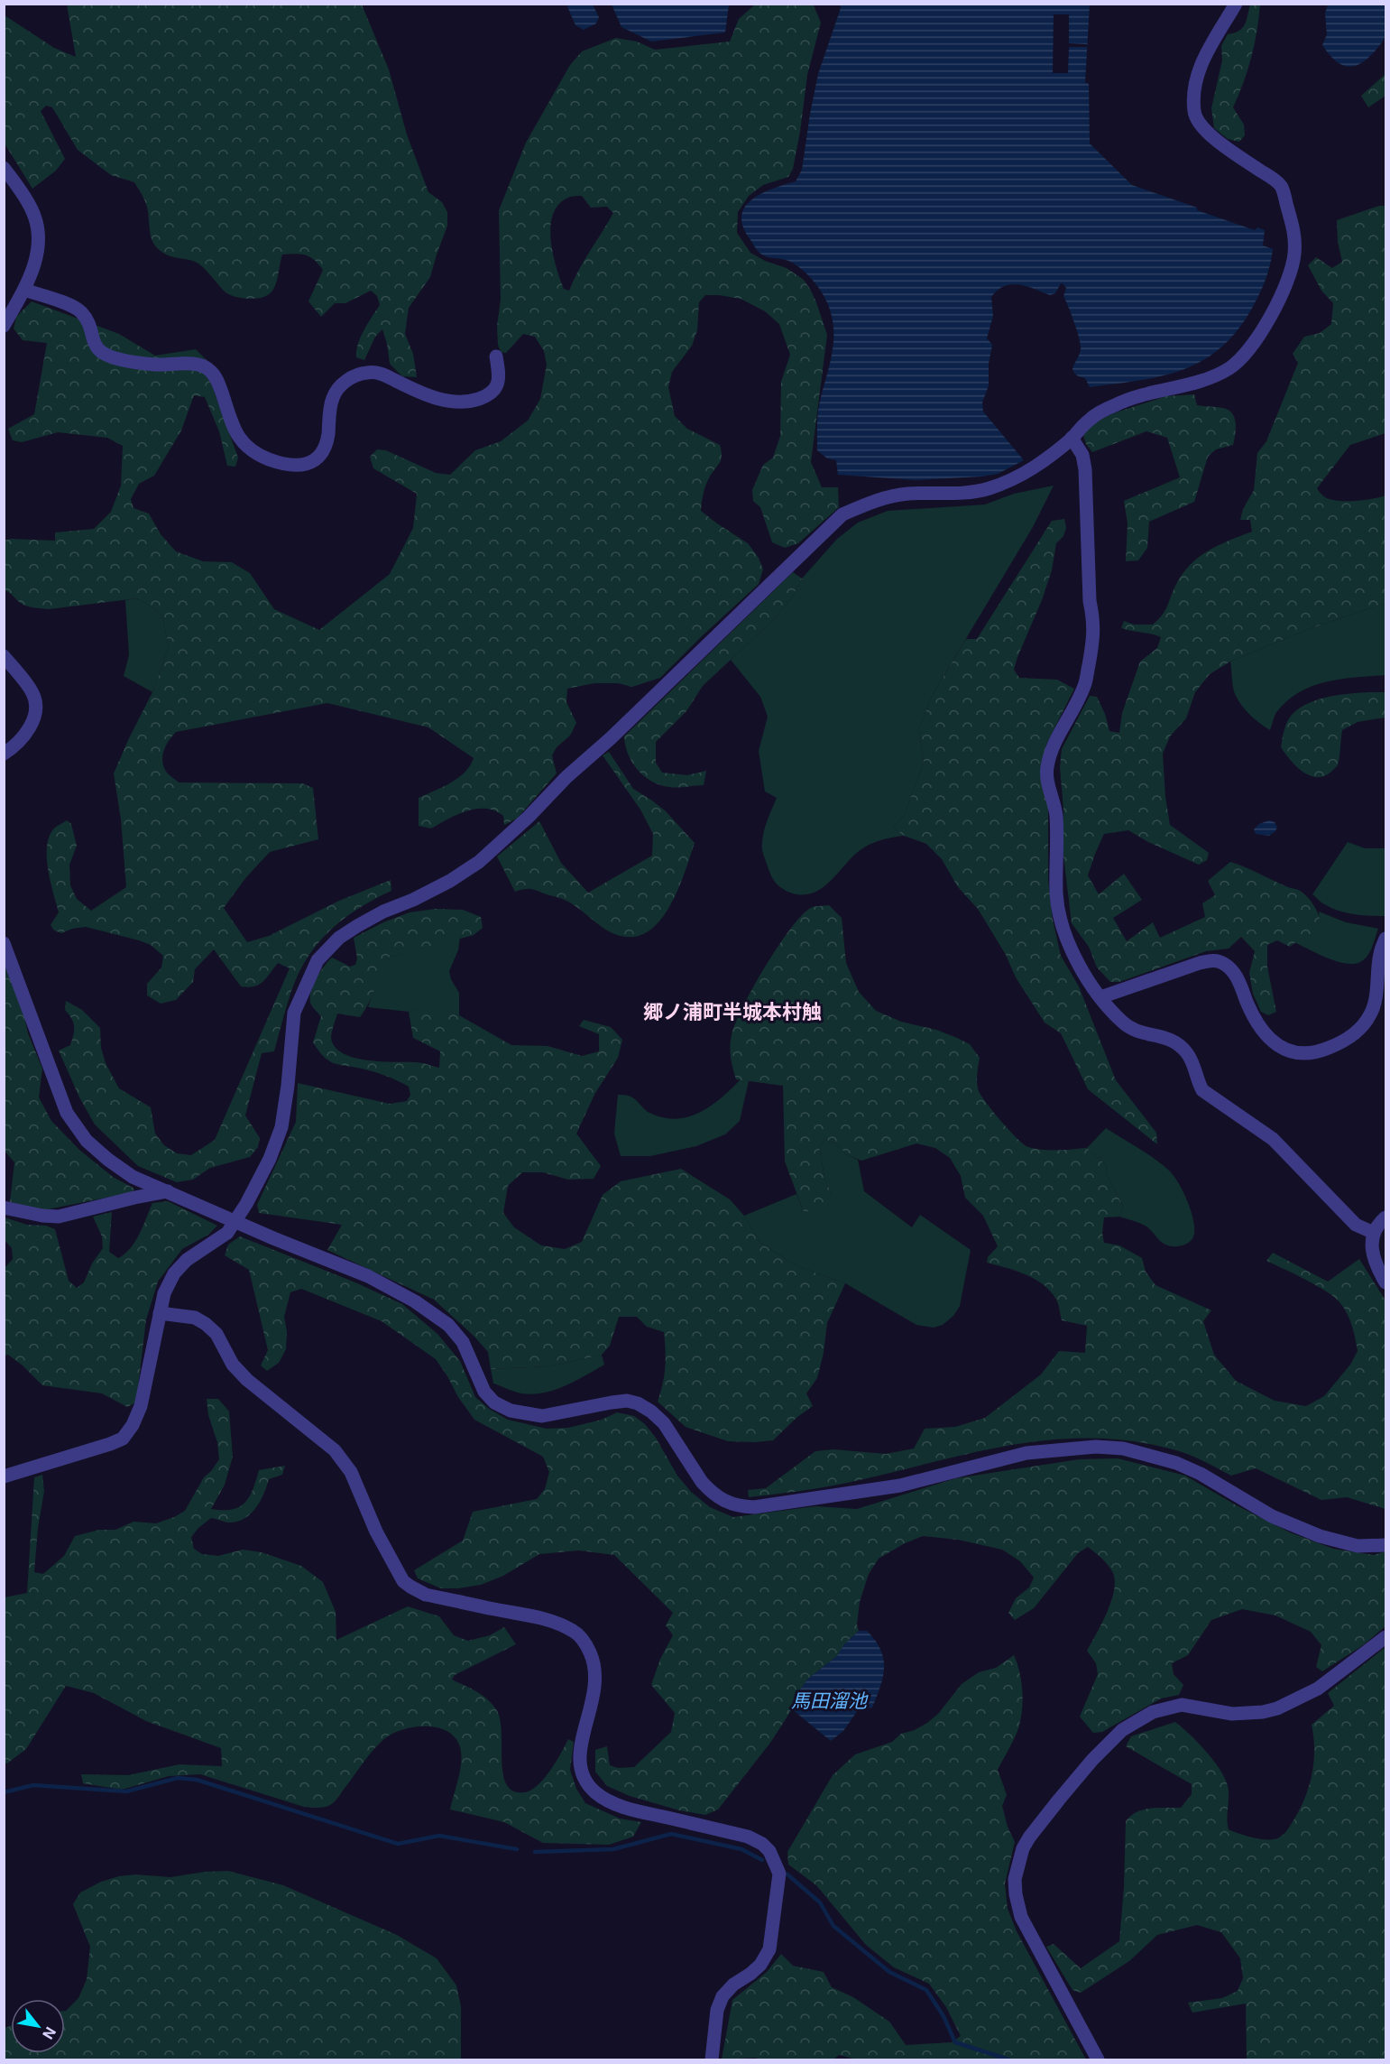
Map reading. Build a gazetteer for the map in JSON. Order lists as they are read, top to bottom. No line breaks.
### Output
{"districts":["郷ノ浦町半城本村触"],"water":["馬田溜池"],"north":"bottom right"}
